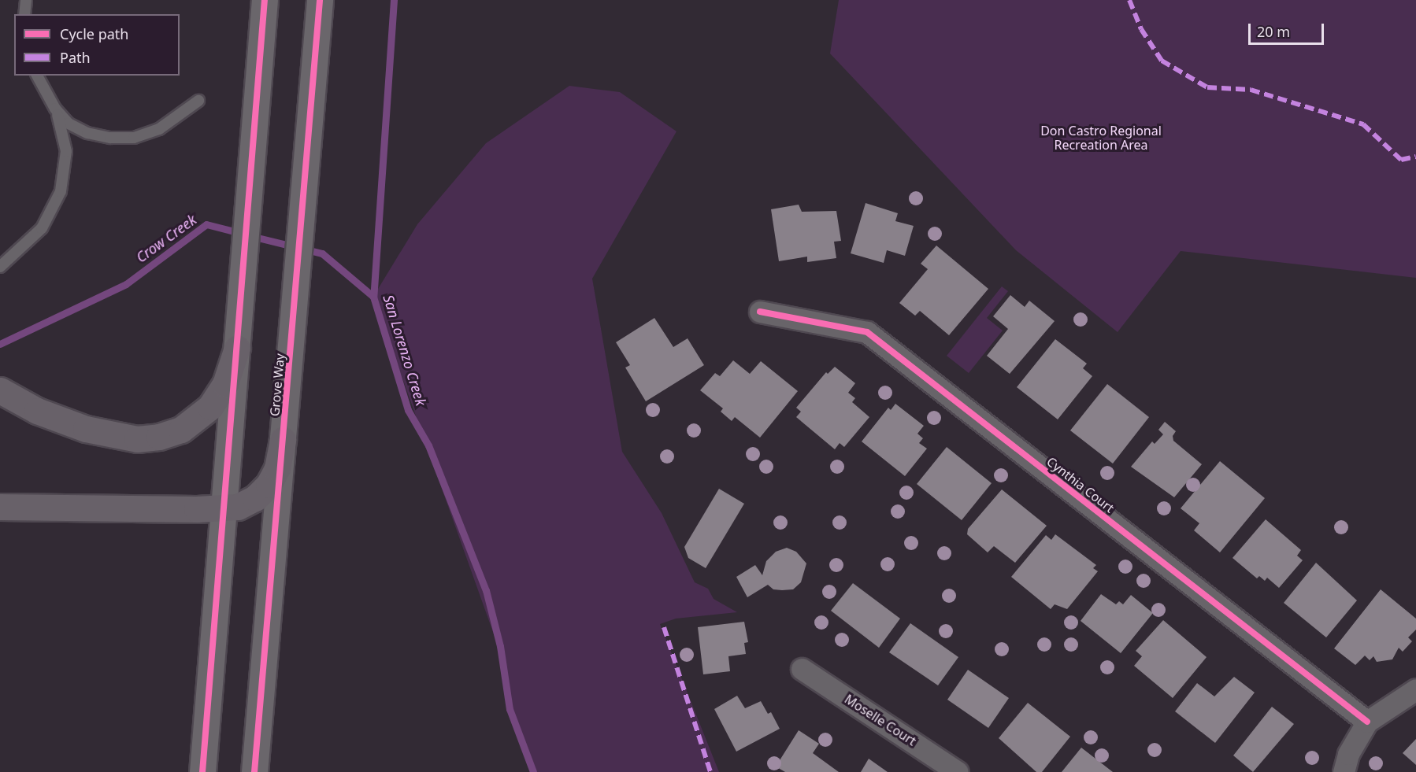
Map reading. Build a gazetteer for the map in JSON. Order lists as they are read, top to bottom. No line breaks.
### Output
{"streets":{"main road":["Grove Way"],"street":["Cynthia Court","Moselle Court"]},"water":["Crow Creek","San Lorenzo Creek"],"parks":["Don Castro Regional Recreation Area"],"legend":["Cycle path","Path"],"scale_bar":"20 m"}
